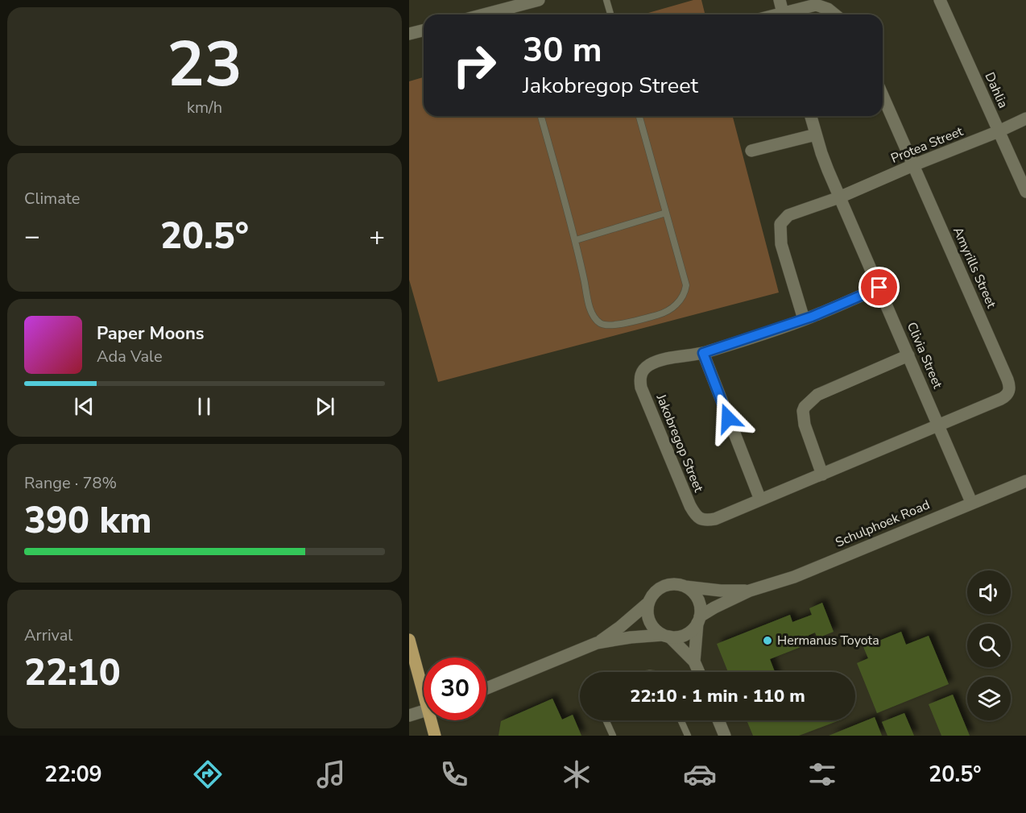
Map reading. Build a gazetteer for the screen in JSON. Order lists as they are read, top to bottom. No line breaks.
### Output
{"streets":{"street":["Dahlia","Protea Street","Amyrills Street","Clivia Street","Jakobregop Street","Schulphoek Road"]},"crossings":[["Dahlia","Protea Street"],["Protea Street","Amyrills Street"],["Protea Street","Clivia Street"],["Protea Street","Jakobregop Street"],["Amyrills Street","Clivia Street"],["Amyrills Street","Jakobregop Street"],["Clivia Street","Jakobregop Street"],["Clivia Street","Schulphoek Road"]],"places":["Hermanus Toyota"],"page":{"tile":[["23","km/h"],"Climate",["Range · 78%","390 km"],["Arrival","22:10"]],"turn":["30 m","Jakobregop Street"],"heat":["−","20.5°","+"],"song":["Paper Moons","Ada Vale"],"limit":"30","trip":"22:10 · 1 min · 110 m","tabs":["22:09","20.5°"]}}
